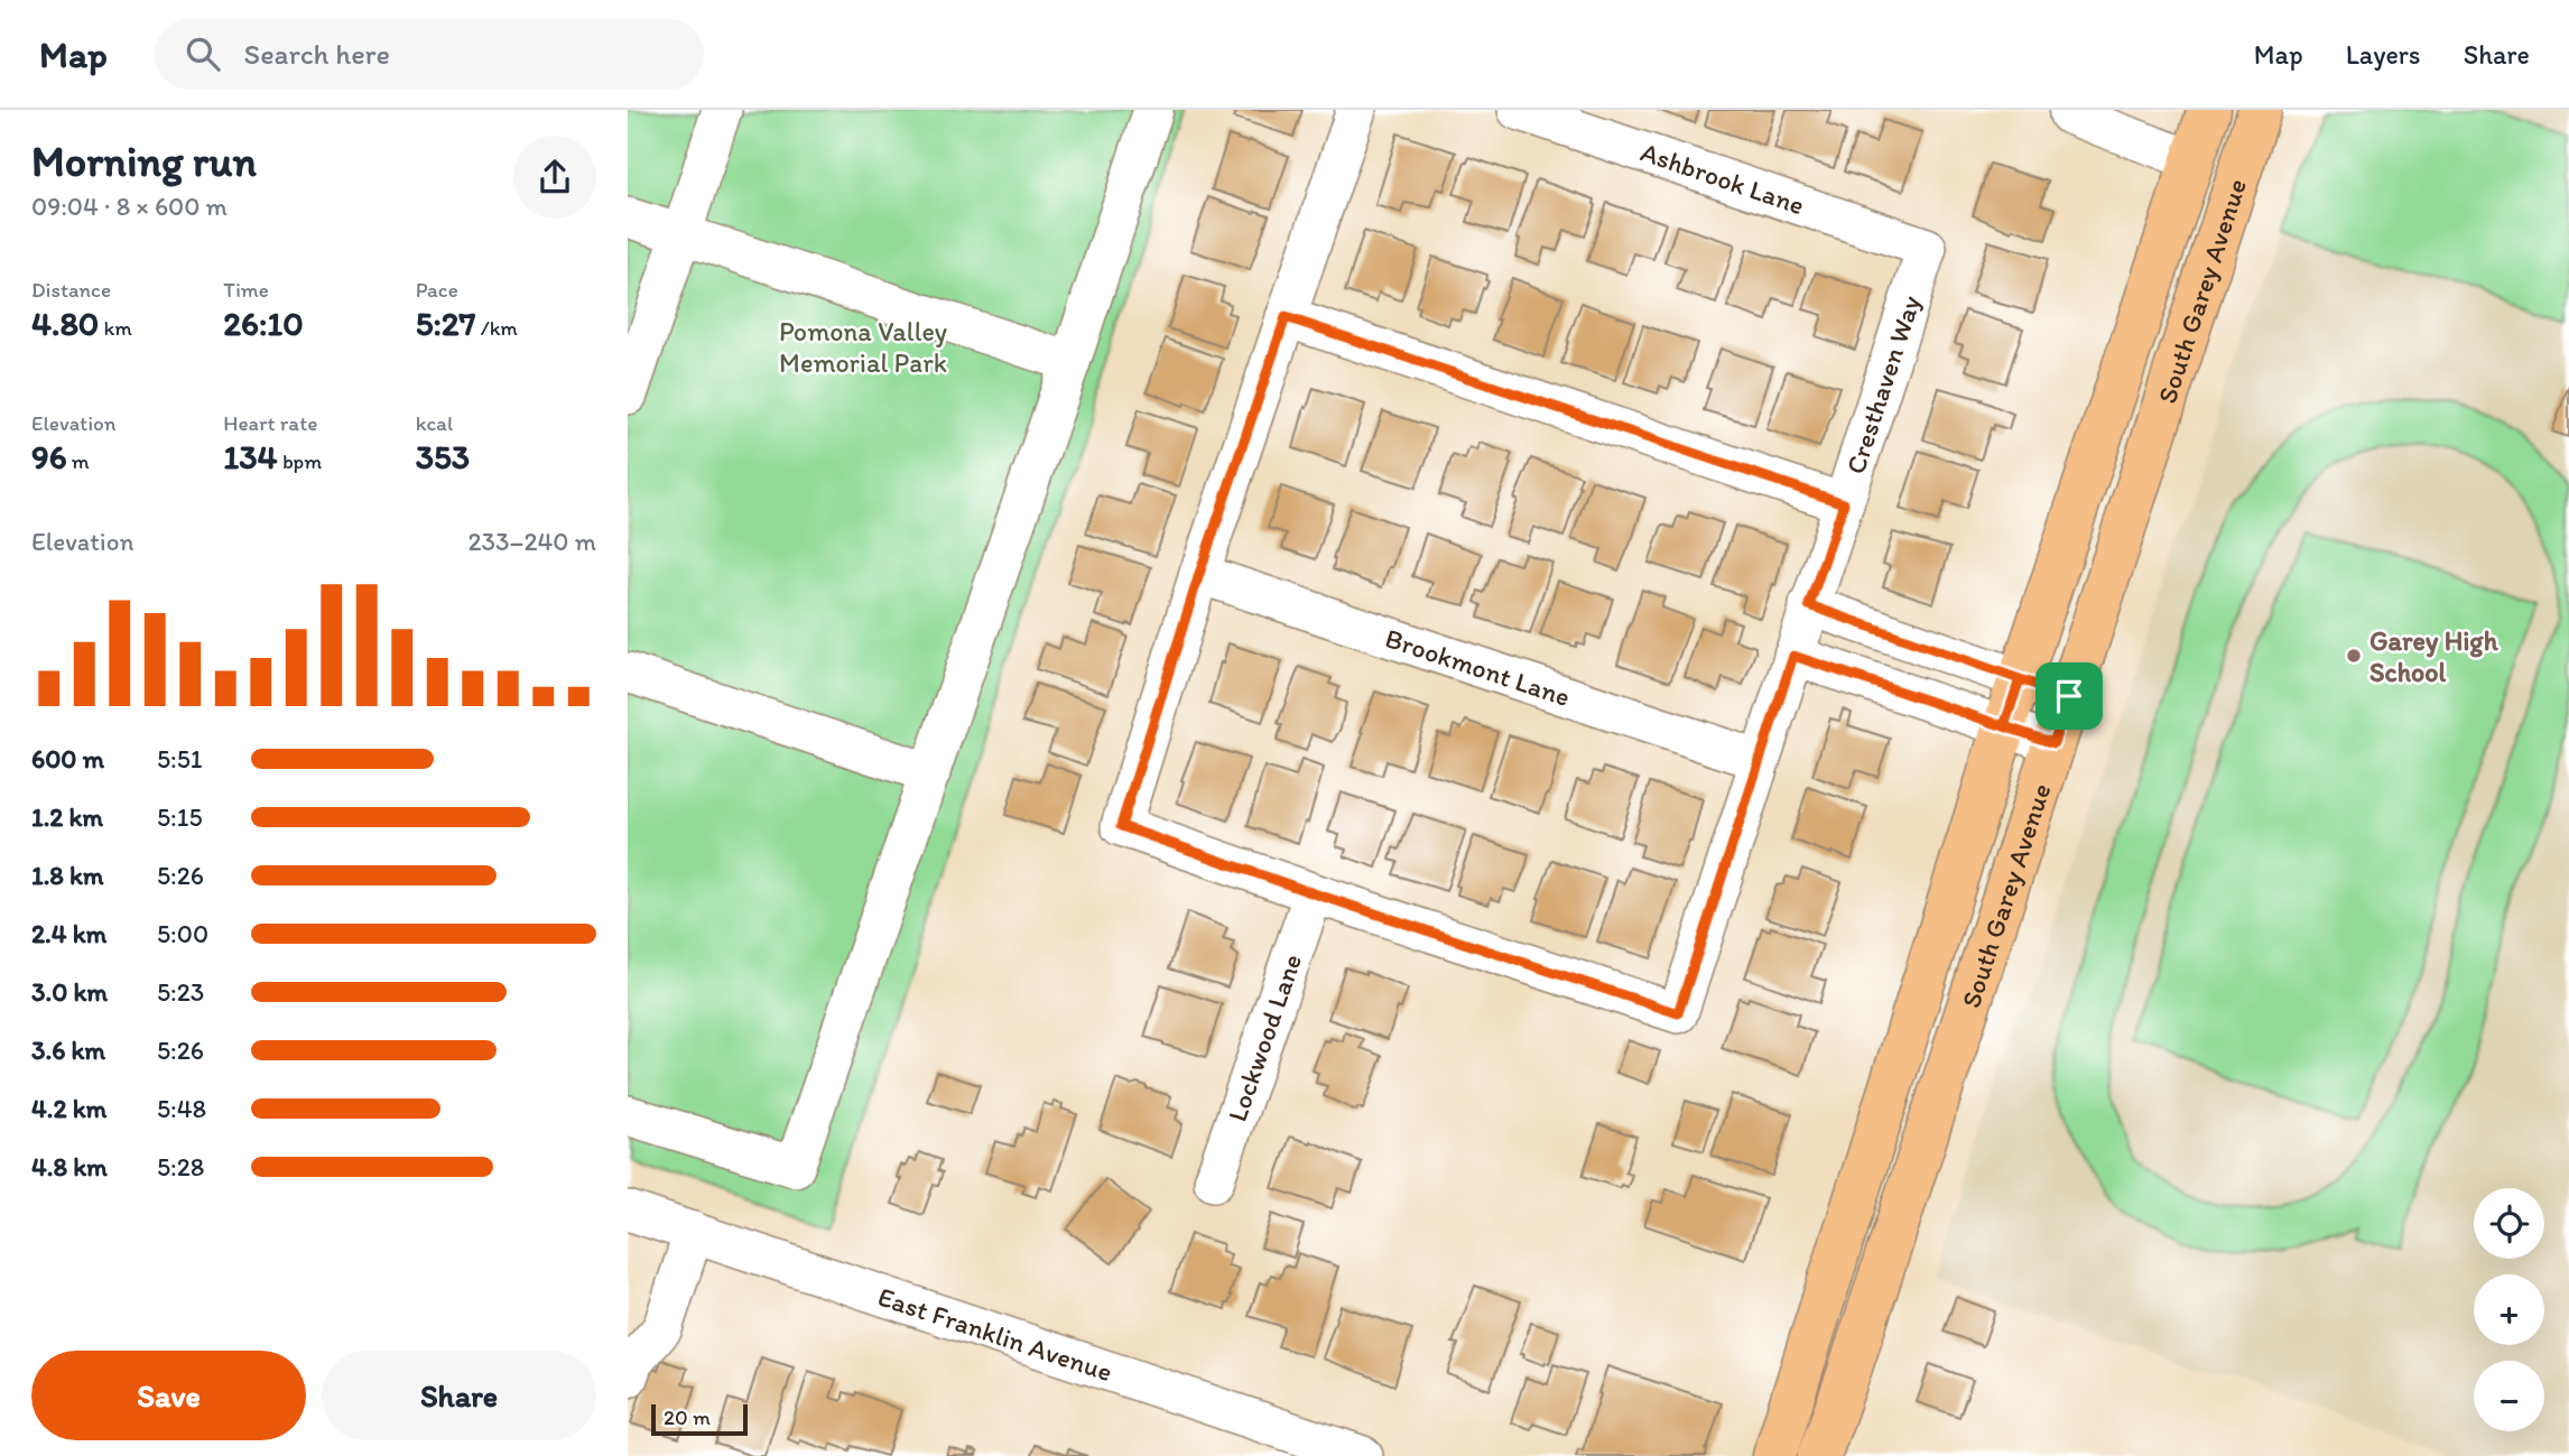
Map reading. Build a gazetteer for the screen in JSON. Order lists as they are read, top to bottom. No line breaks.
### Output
{"streets":{"main road":["South Garey Avenue"],"street":["Ashbrook Lane","Cresthaven Way","Brookmont Lane","Lockwood Lane","East Franklin Avenue"]},"crossings":[["Ashbrook Lane","Cresthaven Way"],["Cresthaven Way","Brookmont Lane"],["Cresthaven Way","Lockwood Lane"]],"parks":["Pomona Valley Memorial Park"],"places":["Garey High School"],"scale_bar":"20 m","page":{"header":"Map","search":"Search here","nav":["Map","Layers","Share"],"heading":["Morning run","09:04 · 8 × 600 m"],"stats":[["Distance","4.80 km"],["Time","26:10"],["Pace","5:27 /km"],["Elevation","96 m"],["Heart rate","134 bpm"],["kcal","353"]],"chart":["Elevation","233–240 m"],"list":[{"name":"600 m","note":"5:51"},{"name":"1.2 km","note":"5:15"},{"name":"1.8 km","note":"5:26"},{"name":"2.4 km","note":"5:00"},{"name":"3.0 km","note":"5:23"},{"name":"3.6 km","note":"5:26"},{"name":"4.2 km","note":"5:48"},{"name":"4.8 km","note":"5:28"}],"map_buttons":["+","−"],"buttons":["Save","Share"],"scale":"20 m"}}
